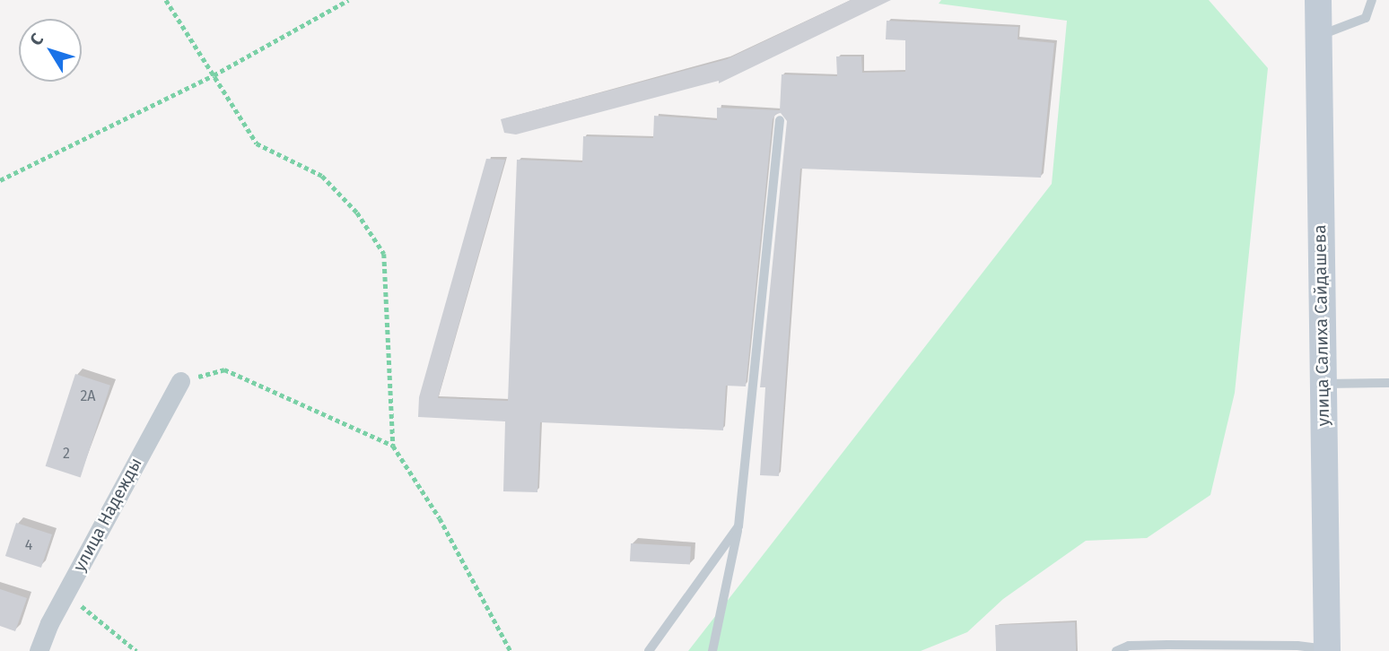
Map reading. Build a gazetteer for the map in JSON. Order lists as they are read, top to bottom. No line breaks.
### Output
{"streets":{"street":["улица Салиха Сайдашева","улица Надежды"]},"house_numbers":["2А","2","4"],"north":"top left"}
